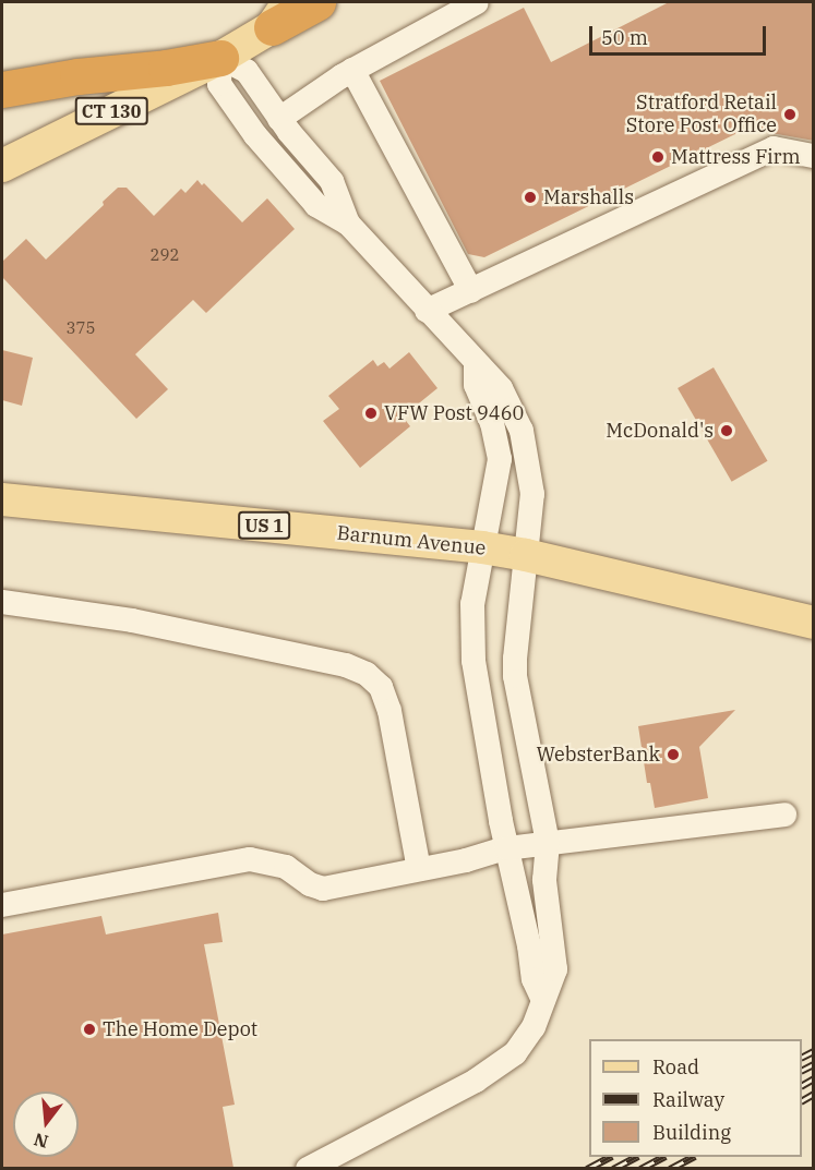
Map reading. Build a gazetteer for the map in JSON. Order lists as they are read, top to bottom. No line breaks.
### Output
{"streets":{"main road":["CT 130","US 1","Barnum Avenue"]},"places":["Stratford Retail Store Post Office","Mattress Firm","Marshalls","VFW Post 9460","McDonald's","WebsterBank","The Home Depot"],"house_numbers":["292","375"],"legend":["Road","Railway","Building"],"scale_bar":"50 m","north":"bottom"}
